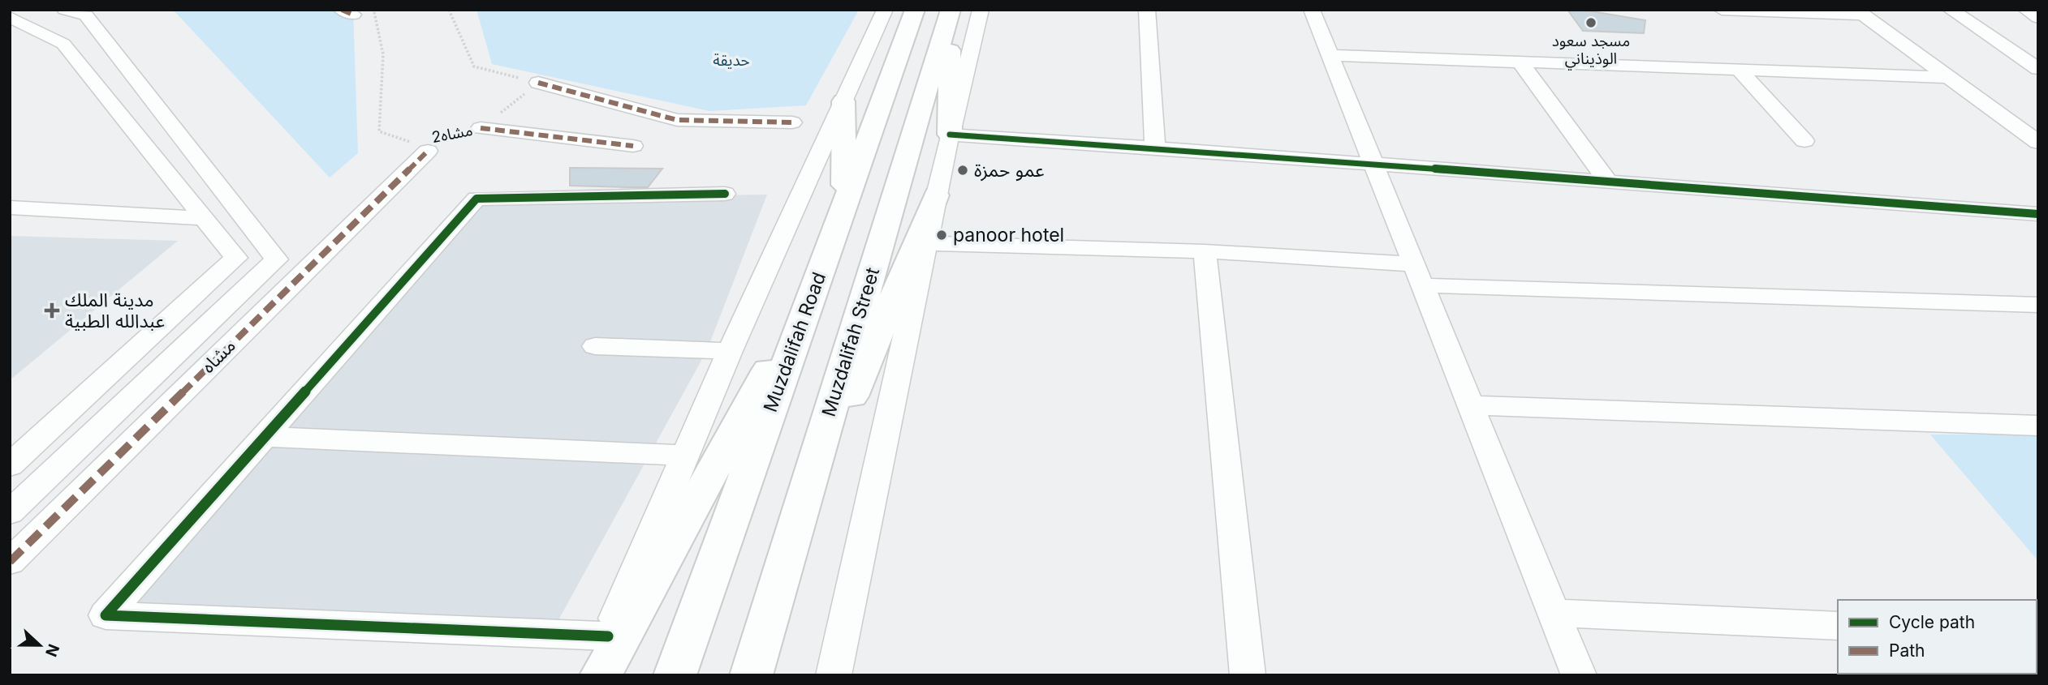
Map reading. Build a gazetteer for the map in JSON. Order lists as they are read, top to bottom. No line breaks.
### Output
{"streets":{"highway":["Muzdalifah Road","Muzdalifah Street"],"street":["مشاه"],"path":["مشاه2"]},"crossings":[["مشاه2","مشاه"]],"parks":["حديقة"],"places":{"other":["مسجد سعود الوذيناني","عمو حمزة","panoor hotel"],"health":["مدينة الملك عبدالله الطبية"]},"legend":["Cycle path","Path"],"north":"right"}
